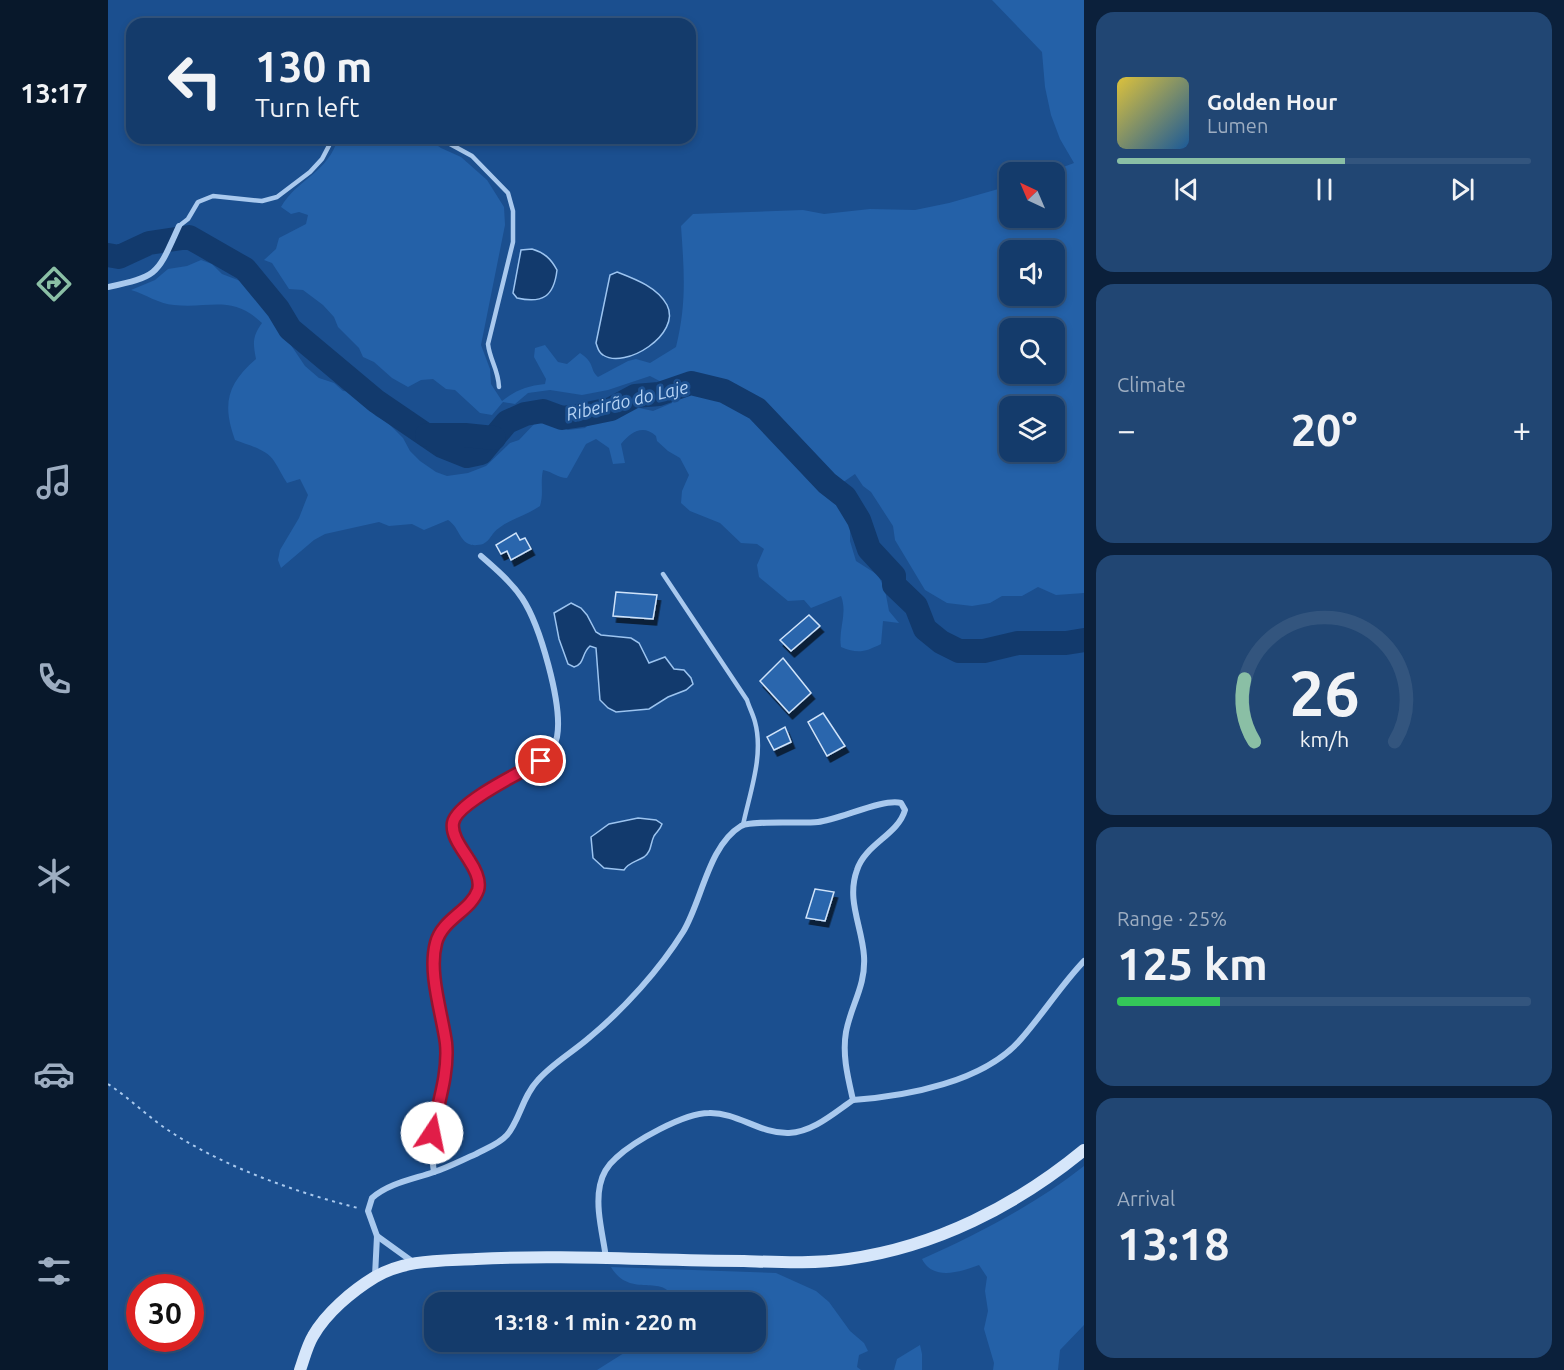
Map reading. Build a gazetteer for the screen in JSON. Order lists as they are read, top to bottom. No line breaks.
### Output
{"water":["Ribeirão do Laje"],"north":"top left","page":{"tabs":"13:17","turn":["130 m","Turn left"],"song":["Golden Hour","Lumen"],"tile":["Climate",["Range · 25%","125 km"],["Arrival","13:18"]],"heat":["−","20°","+"],"limit":"30","trip":"13:18 · 1 min · 220 m","gauge":["26","km/h"]}}
